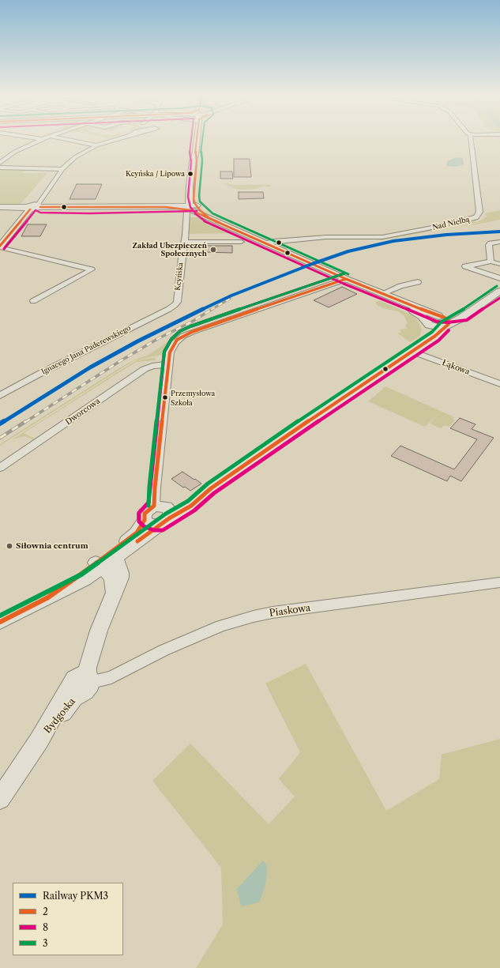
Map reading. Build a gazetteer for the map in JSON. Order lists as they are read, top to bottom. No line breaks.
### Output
{"streets":{"street":["Nad Nielbą","Kcyńska","Ignacego Jana Paderewskiego","Łąkowa","Dworcowa","Piaskowa","Bydgoska"]},"crossings":[["Kcyńska","Ignacego Jana Paderewskiego"],["Piaskowa","Bydgoska"]],"places":["Kcyńska / Lipowa","Zakład Ubezpieczeń Społecznych","Przemysłowa Szkoła","Siłownia centrum"],"lines":["transit line 2","transit line 8","transit line 3","rail line PKM3"],"legend":["Railway PKM3","2","8","3"]}
